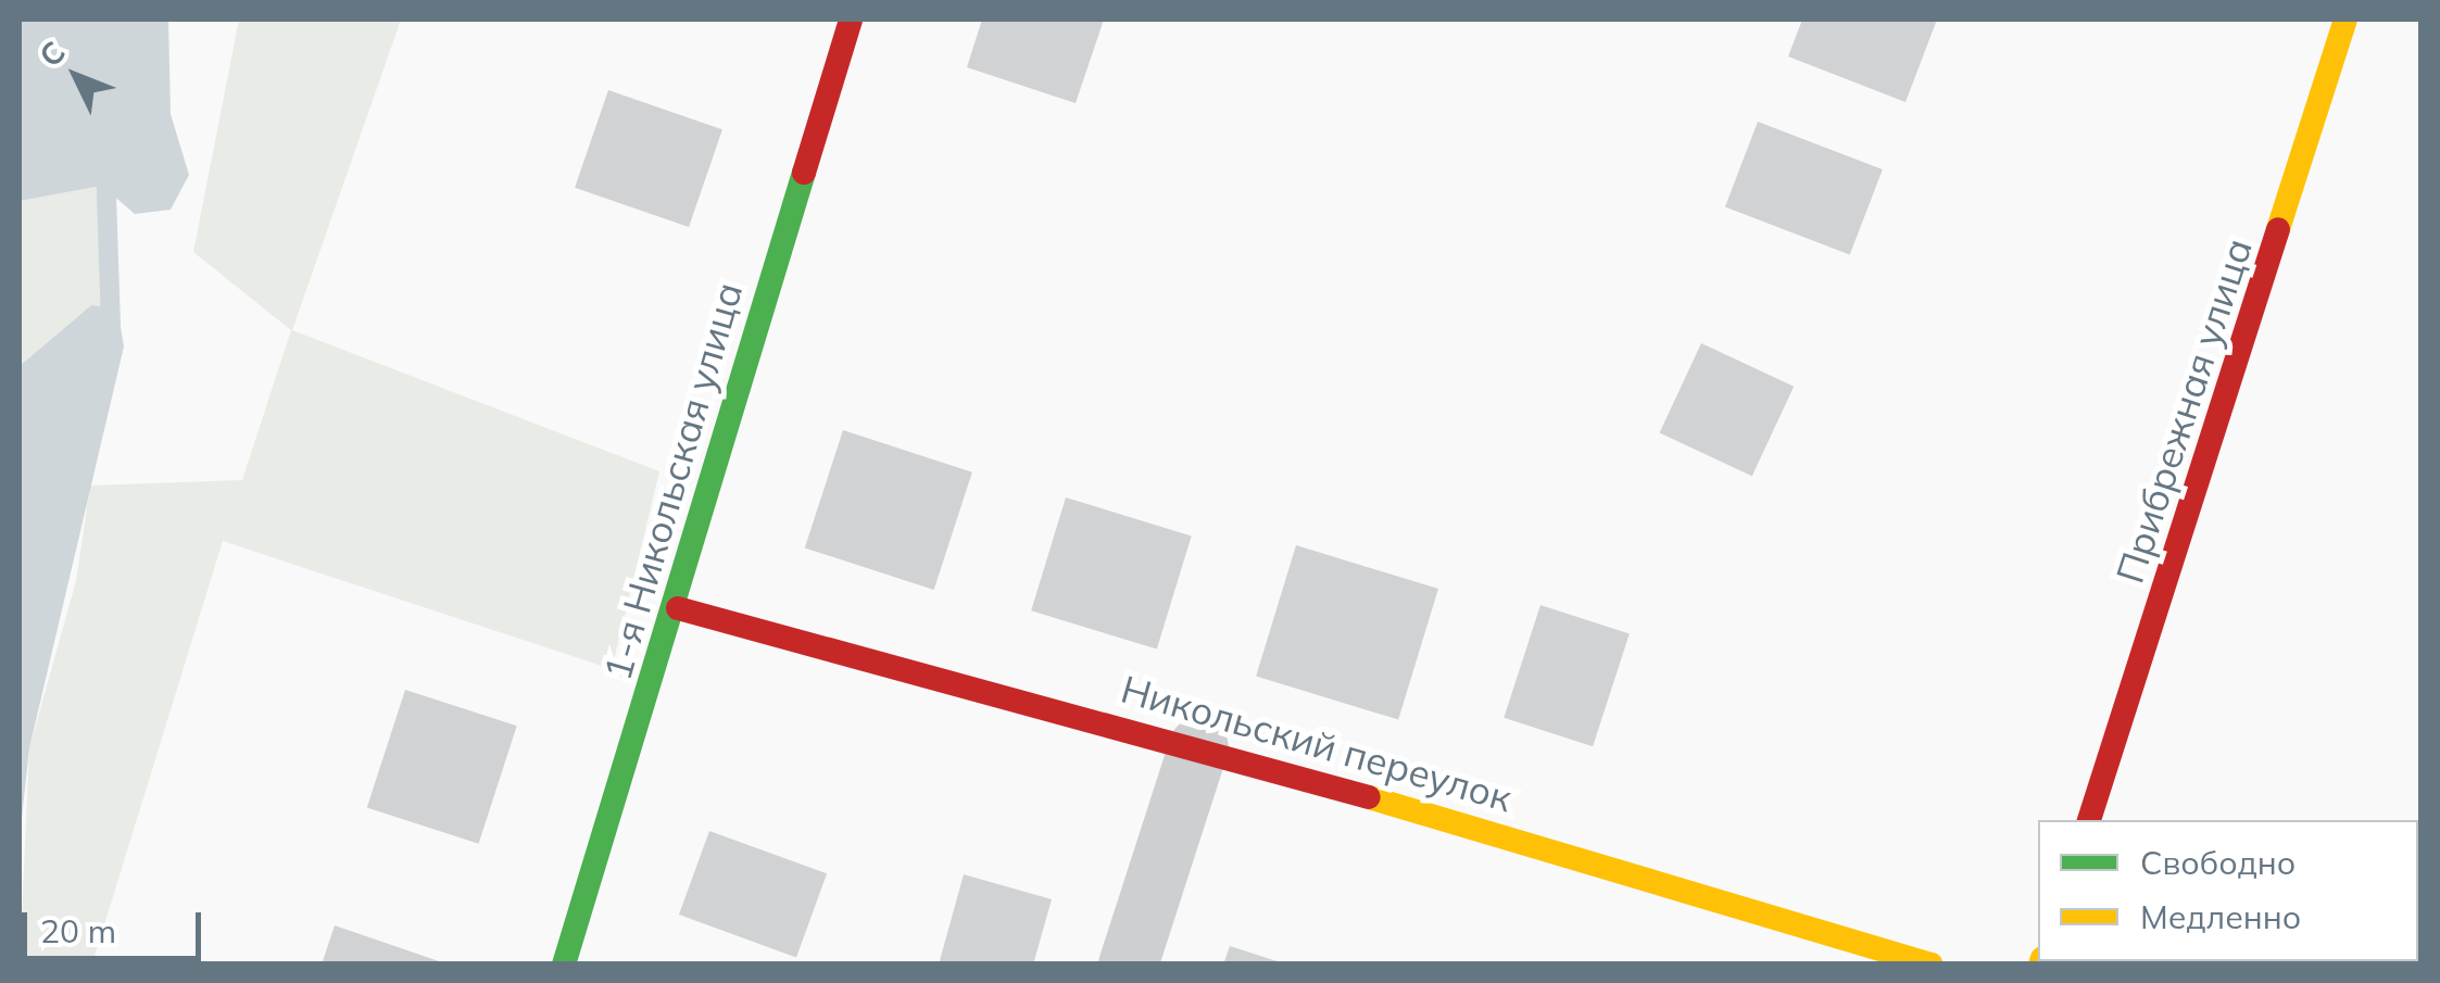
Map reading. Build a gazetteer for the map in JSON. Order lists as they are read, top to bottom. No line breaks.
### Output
{"streets":{"street":["Прибрежная улица","1-я Никольская улица","Никольский переулок"]},"crossings":[["1-я Никольская улица","Никольский переулок"]],"legend":["Свободно","Медленно"],"scale_bar":"20 m","north":"top left"}
